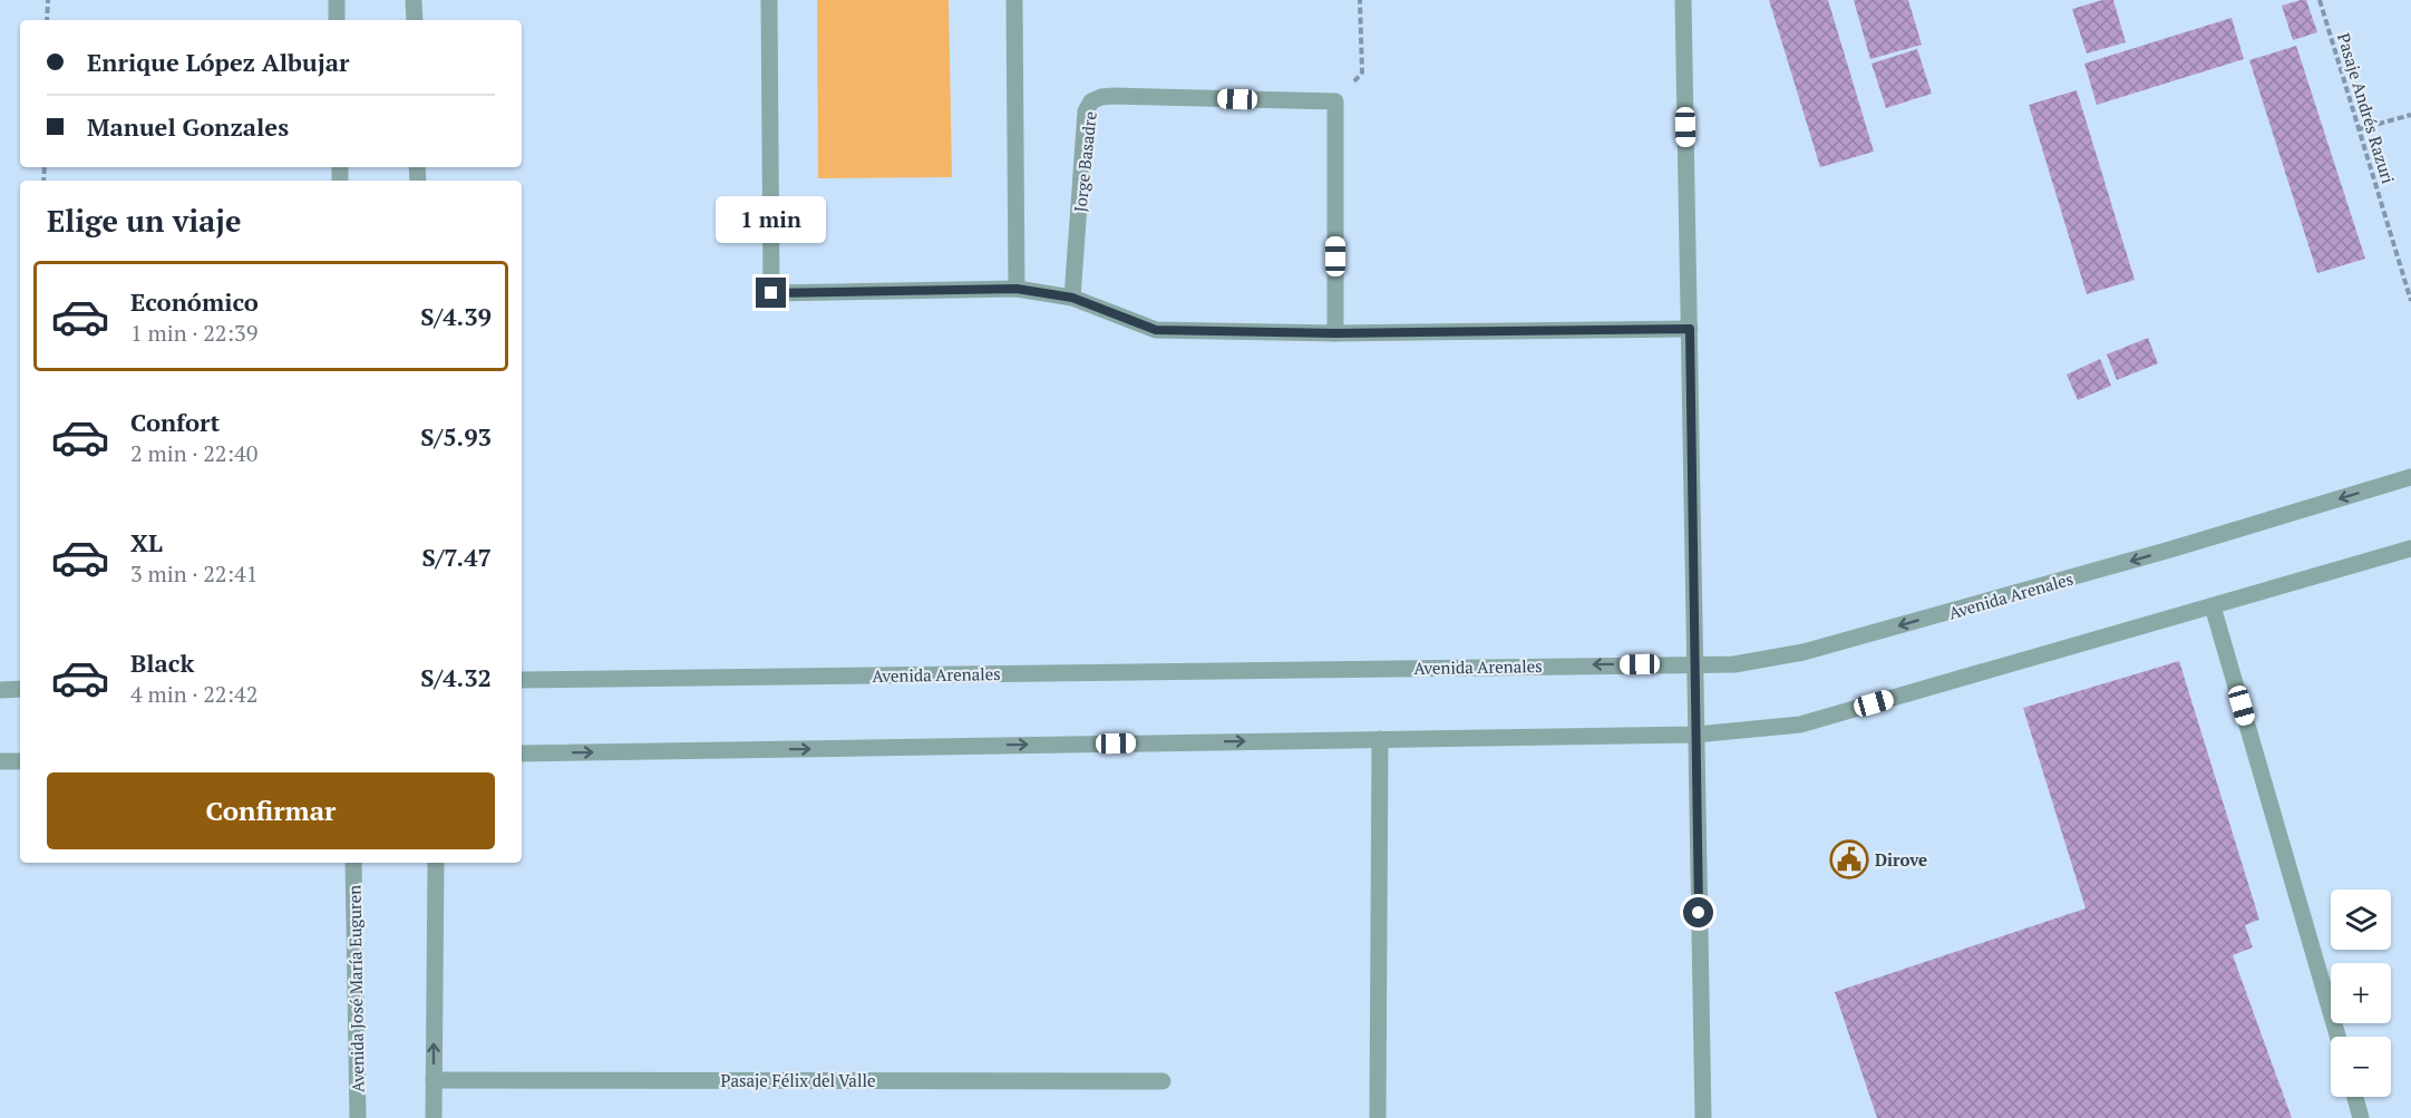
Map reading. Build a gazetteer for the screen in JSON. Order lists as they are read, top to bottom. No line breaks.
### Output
{"streets":{"street":["Jorge Basadre","Avenida Arenales","Avenida José María Euguren","Pasaje Félix del Valle"],"path":["Pasaje Andrés Razuri"]},"places":{"public building":["Dirove"]},"page":{"banner":["Enrique López Albujar","Manuel Gonzales"],"heading":"Elige un viaje","bubble":"1 min","list":[{"name":"Económico","note":"1 min · 22:39","value":"S/4.39"},{"name":"Confort","note":"2 min · 22:40","value":"S/5.93"},{"name":"XL","note":"3 min · 22:41","value":"S/7.47"},{"name":"Black","note":"4 min · 22:42","value":"S/4.32"}],"buttons":"Confirmar","map_buttons":["+","−"]}}
